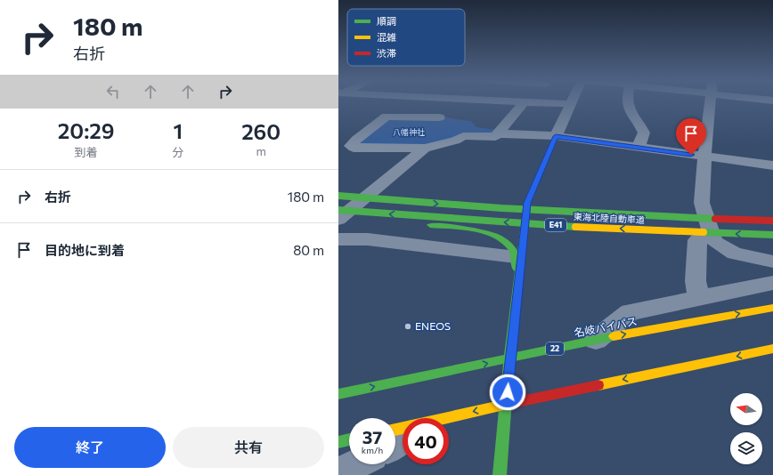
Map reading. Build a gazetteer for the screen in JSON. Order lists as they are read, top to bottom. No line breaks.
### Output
{"streets":{"main road":["東海北陸自動車道","E41","名岐バイパス","22"]},"parks":["八幡神社"],"places":["ENEOS"],"legend":["順調","混雑","渋滞"],"north":"left","page":{"turn":["180 m","右折"],"eta":["20:29","到着","1","分","260","m"],"list":[{"name":"右折","value":"180 m"},{"name":"目的地に到着","value":"80 m"}],"speed":"37 km/h","limit":"40","buttons":["終了","共有"]}}
